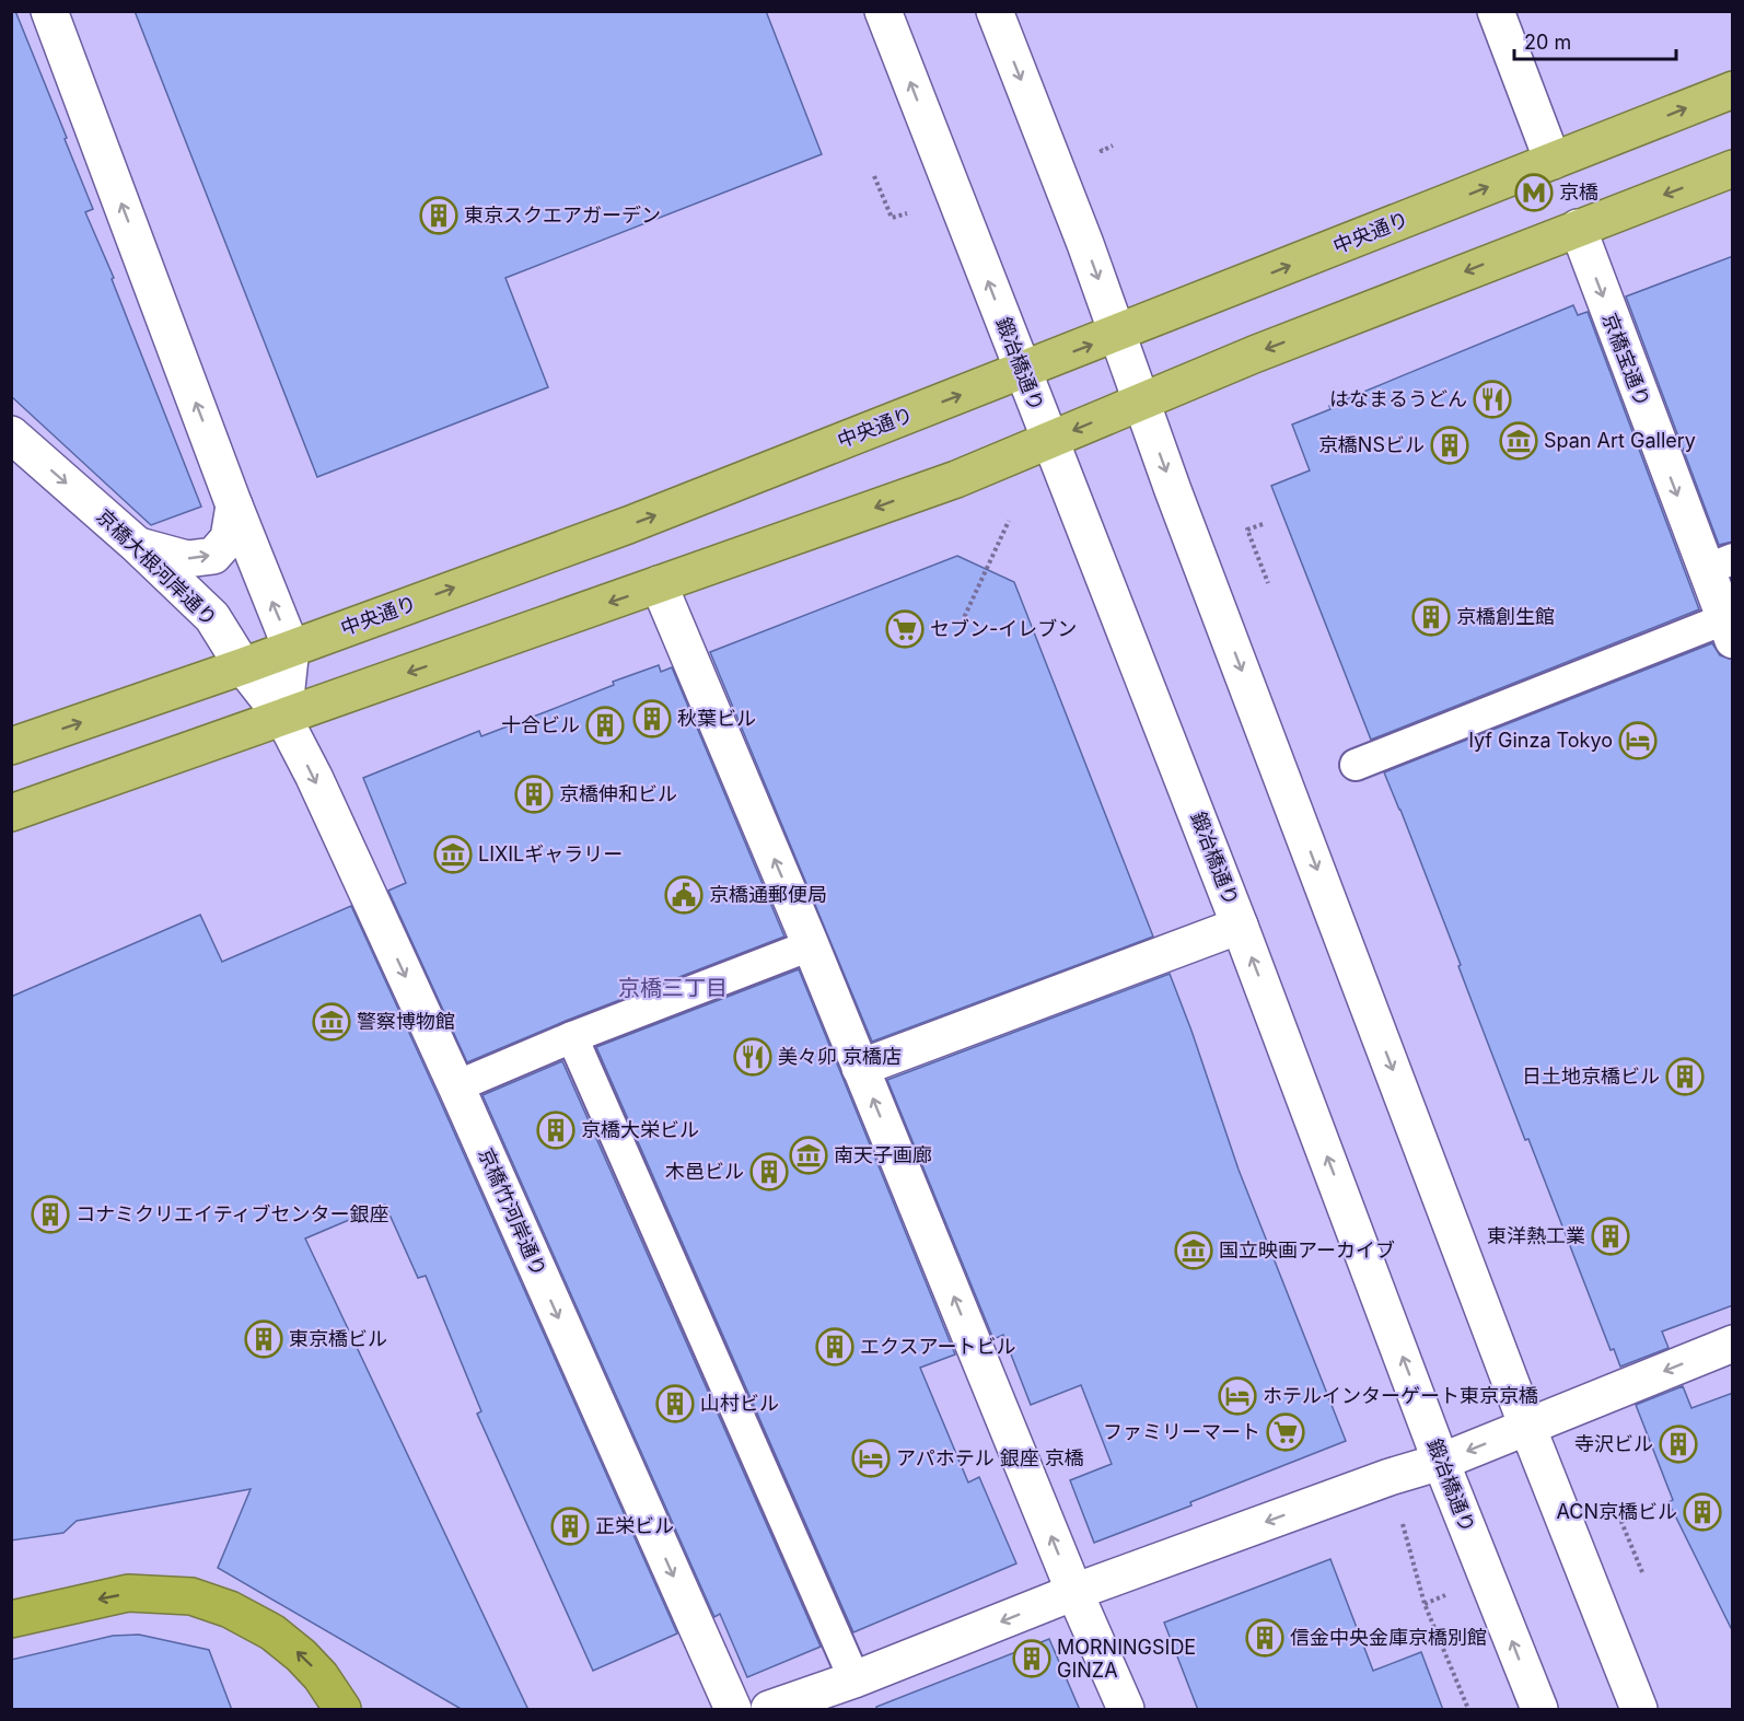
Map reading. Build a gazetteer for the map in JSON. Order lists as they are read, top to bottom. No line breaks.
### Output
{"streets":{"highway":["中央通り"],"street":["京橋宝通り","鍛冶橋通り","京橋大根河岸通り","京橋竹河岸通り"]},"crossings":[["中央通り","鍛冶橋通り"],["中央通り","京橋大根河岸通り"],["京橋大根河岸通り","京橋竹河岸通り"]],"one_way":["京橋宝通り","京橋大根河岸通り","京橋竹河岸通り"],"districts":["京橋三丁目"],"places":{"metro station":["京橋"],"building":["東京スクエアガーデン","京橋NSビル","京橋創生館","秋葉ビル","十合ビル","京橋伸和ビル","日土地京橋ビル","京橋大栄ビル","木邑ビル","コナミクリエイティブセンター銀座","東洋熱工業","東京橋ビル","エクスアートビル","山村ビル","寺沢ビル","ACN京橋ビル","正栄ビル","信金中央金庫京橋別館","MORNINGSIDE GINZA"],"restaurant":["はなまるうどん","美々卯 京橋店"],"museum":["Span Art Gallery","LIXILギャラリー","警察博物館","南天子画廊","国立映画アーカイブ"],"supermarket":["セブン-イレブン","ファミリーマート"],"hotel":["lyf Ginza Tokyo","ホテルインターゲート東京京橋","アパホテル 銀座 京橋"],"public building":["京橋通郵便局"]},"scale_bar":"20 m"}
